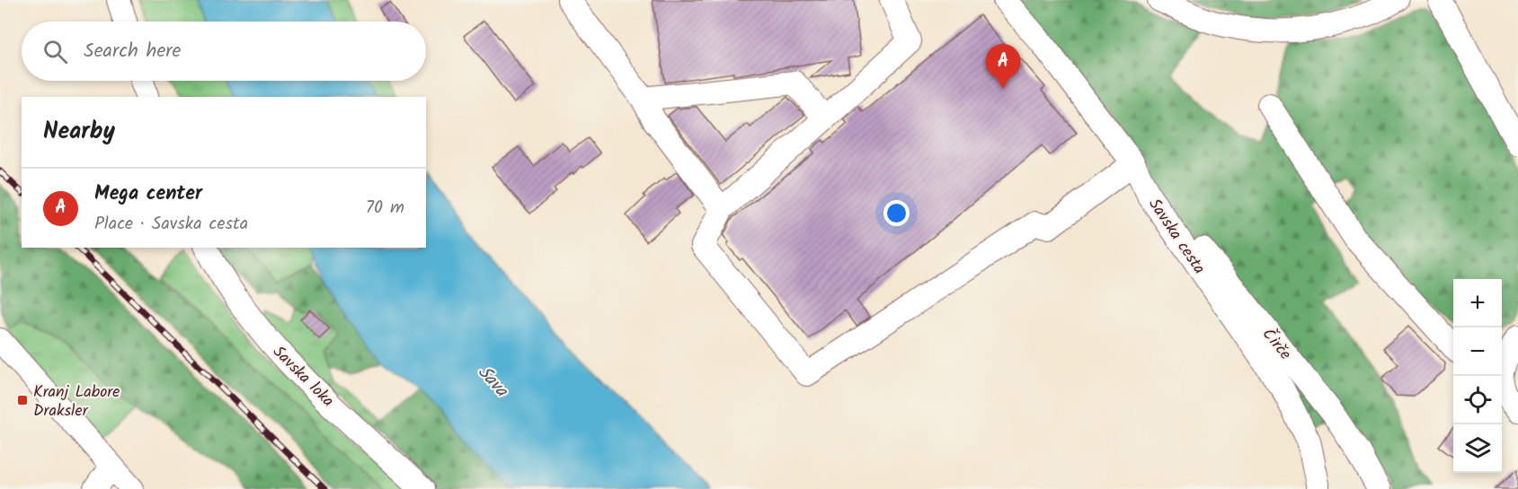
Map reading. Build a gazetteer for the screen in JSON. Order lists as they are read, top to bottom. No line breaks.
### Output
{"streets":{"street":["Savska cesta","Čirče","Savska loka"]},"crossings":[["Savska cesta","Čirče"]],"water":["Sava"],"places":{"transit":["Kranj Labore Draksler"]},"page":{"search":"Search here","pins":"A","heading":"Nearby","list":[{"mark":"A","name":"Mega center","note":"Place · Savska cesta","value":"70 m"}],"map_buttons":["+","−"]}}
